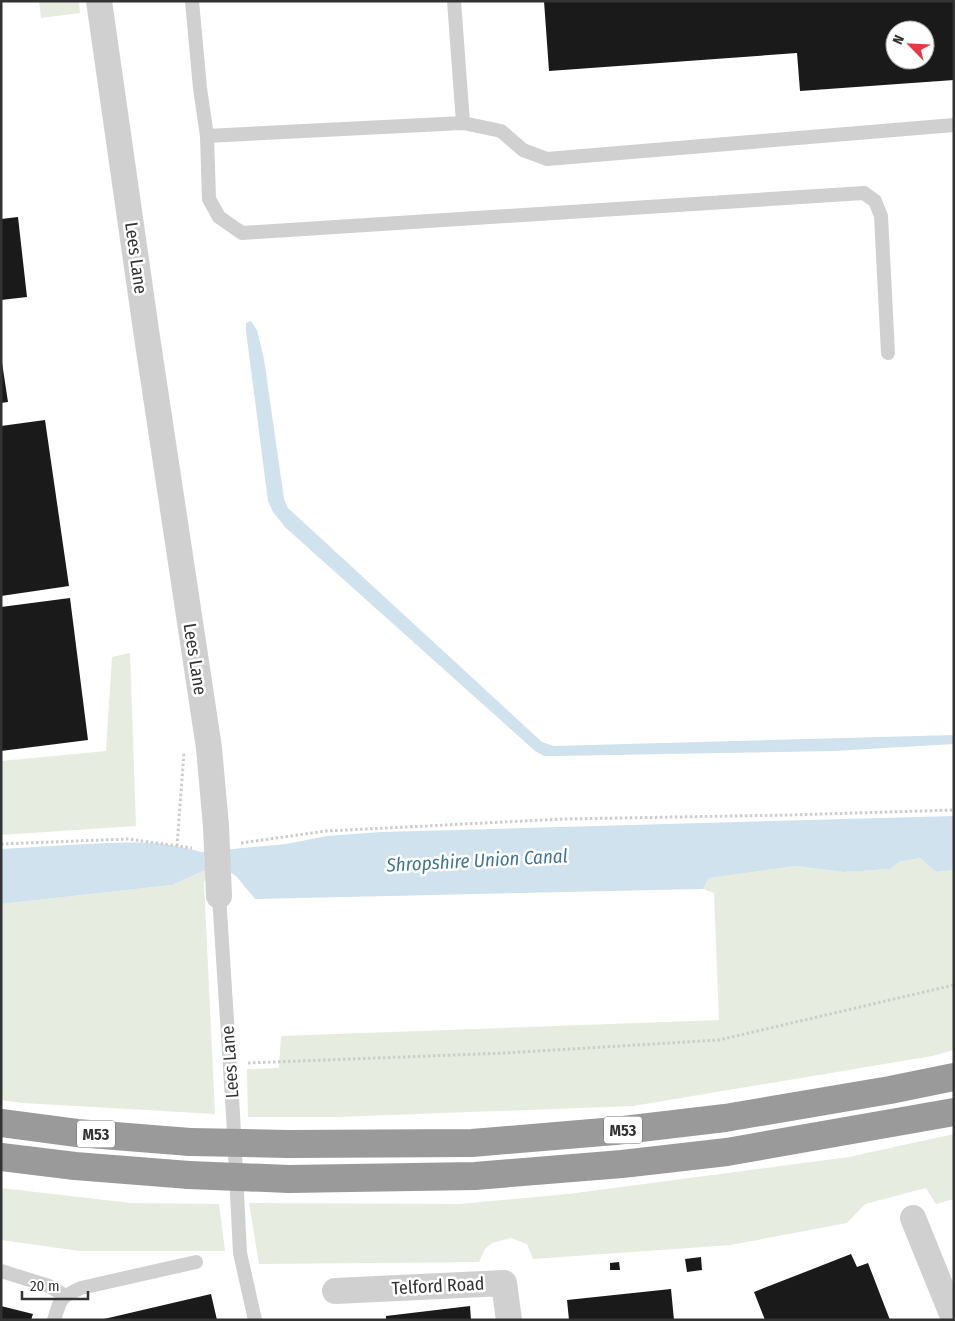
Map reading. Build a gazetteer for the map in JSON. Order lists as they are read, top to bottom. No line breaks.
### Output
{"streets":{"highway":["M53"],"street":["Lees Lane","Telford Road"]},"water":["Shropshire Union Canal"],"scale_bar":"20 m","north":"top left"}
